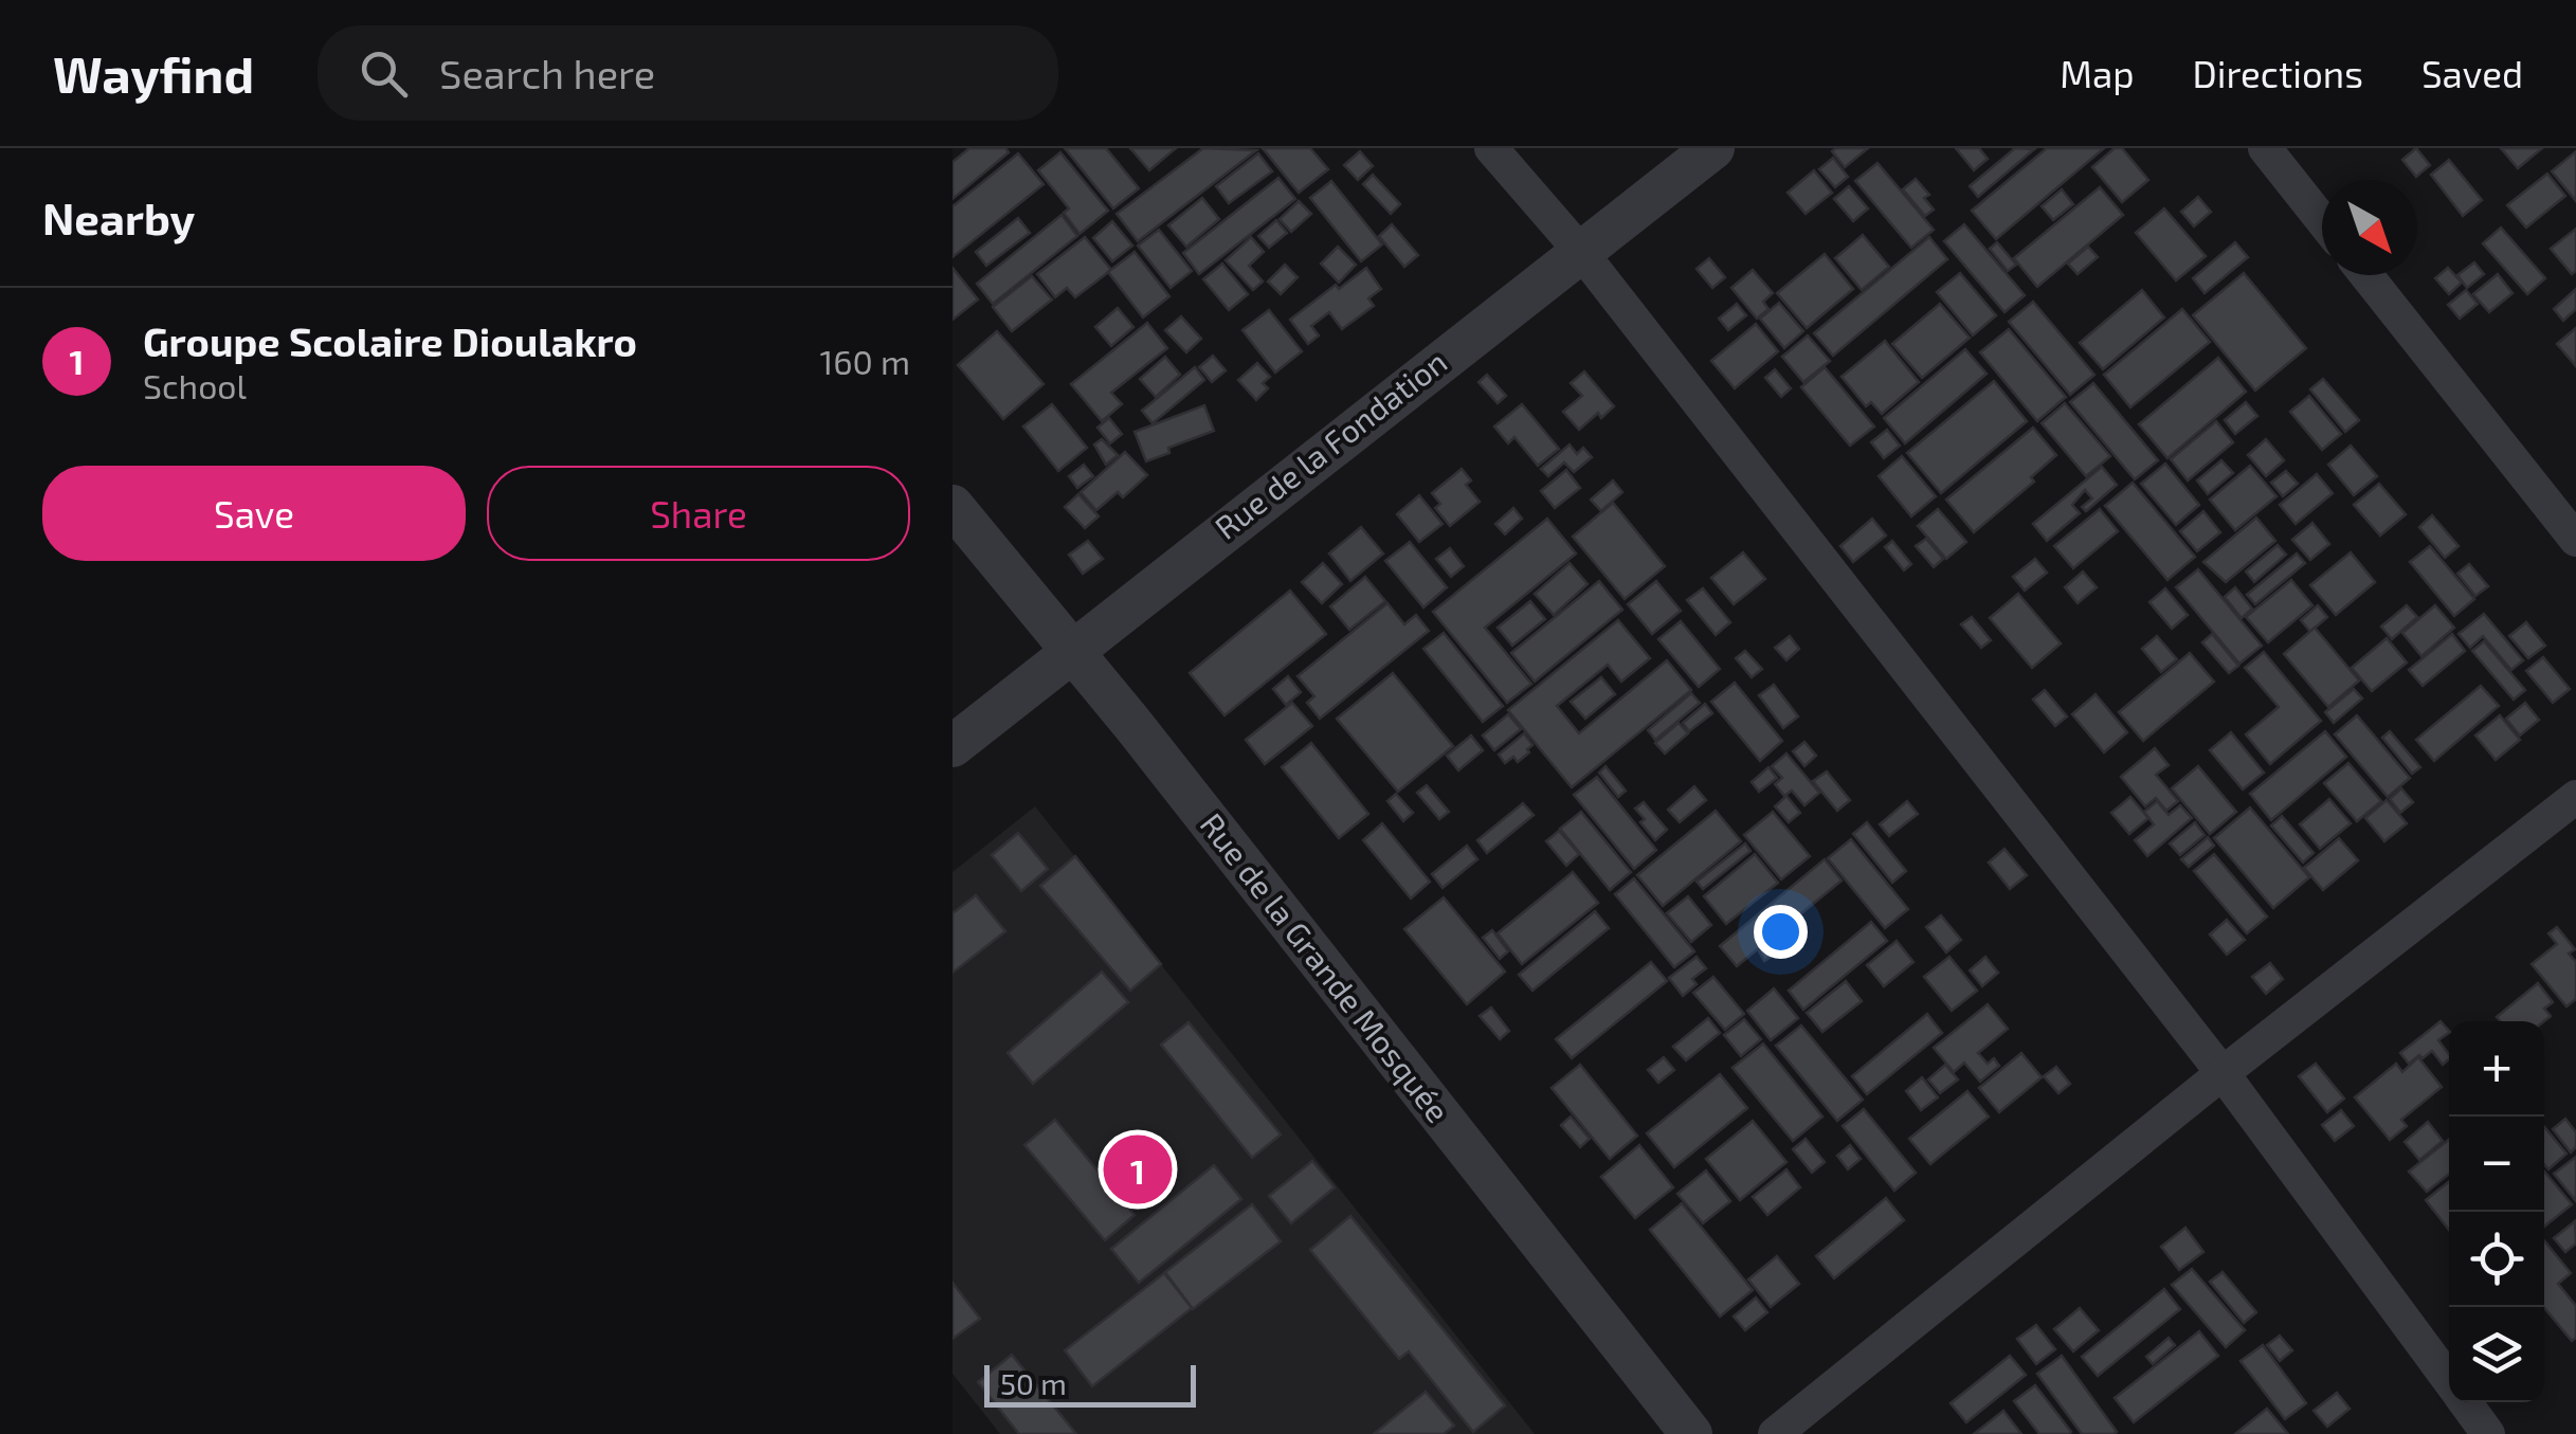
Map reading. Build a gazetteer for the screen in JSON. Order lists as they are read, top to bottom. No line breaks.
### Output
{"streets":{"street":["Rue de la Fondation","Rue de la Grande Mosquée"]},"crossings":[["Rue de la Fondation","Rue de la Grande Mosquée"]],"scale_bar":"50 m","north":"bottom right","page":{"header":"Wayfind","search":"Search here","nav":["Map","Directions","Saved"],"heading":"Nearby","list":[{"mark":"1","name":"Groupe Scolaire Dioulakro","note":"School","value":"160 m"}],"buttons":["Save","Share"],"map_buttons":["+","−"],"pins":"1","scale":"50 m"}}
